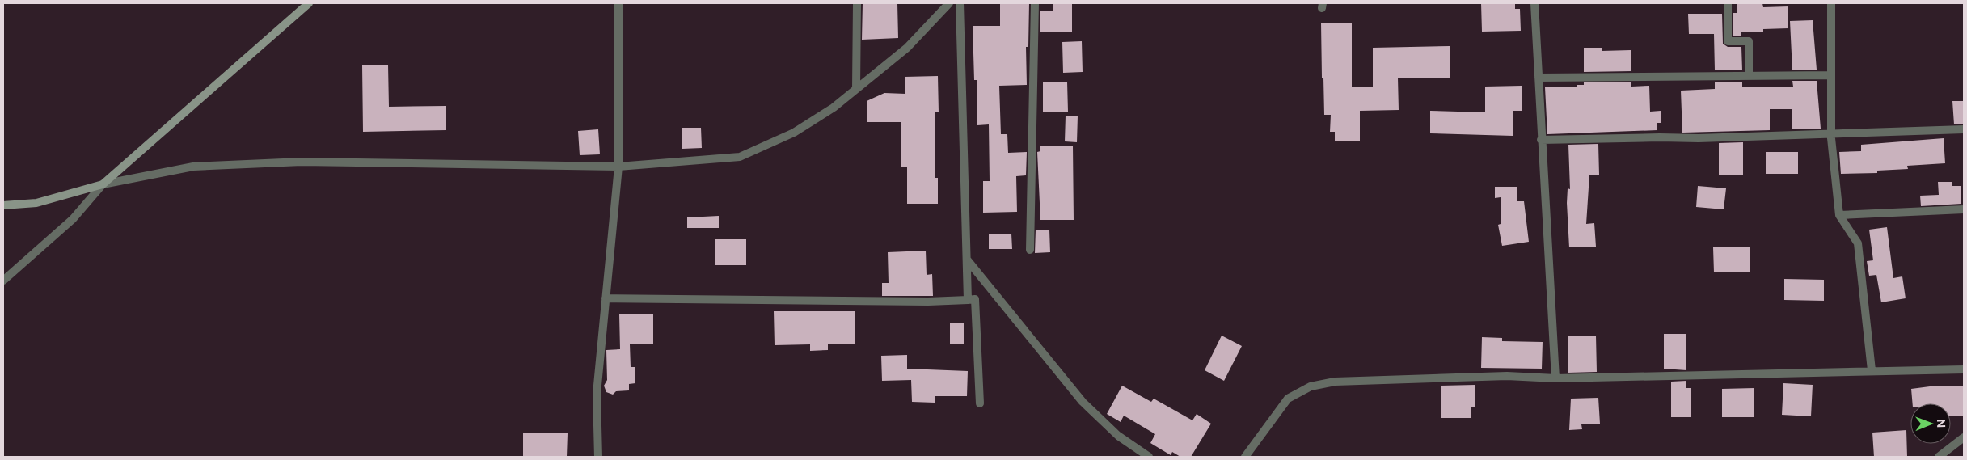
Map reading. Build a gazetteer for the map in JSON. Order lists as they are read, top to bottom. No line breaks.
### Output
{"north":"right"}
